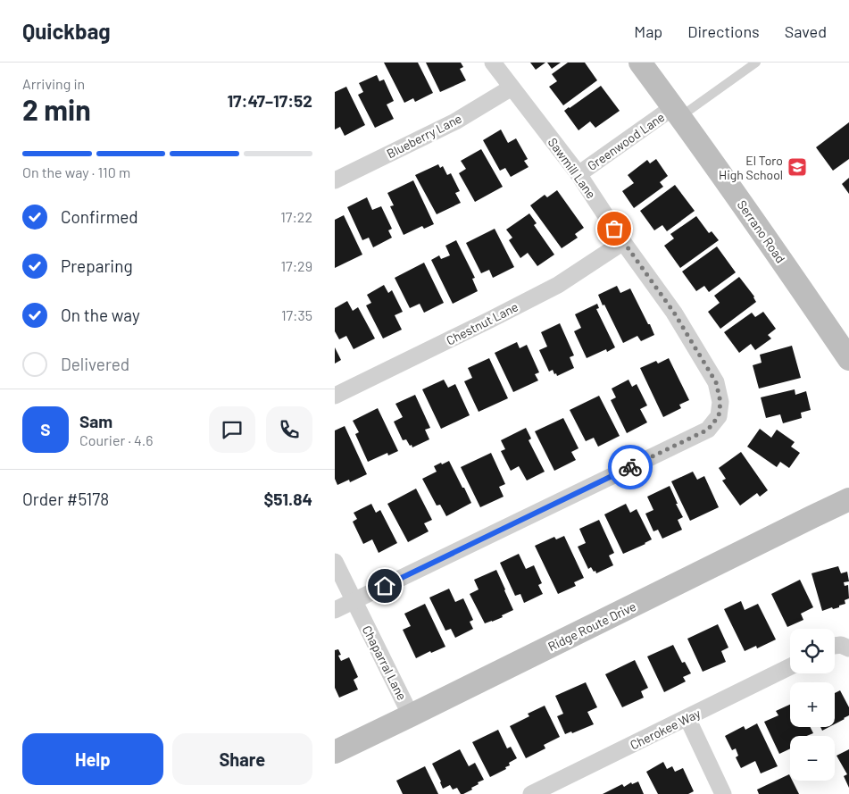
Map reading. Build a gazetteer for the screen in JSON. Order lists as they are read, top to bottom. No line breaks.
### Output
{"streets":{"main road":["Serrano Road","Ridge Route Drive"],"street":["Blueberry Lane","Greenwood Lane","Sawmill Lane","Chestnut Lane","Chaparral Lane","Cherokee Way"]},"crossings":[["Blueberry Lane","Sawmill Lane"],["Greenwood Lane","Sawmill Lane"],["Greenwood Lane","Serrano Road"],["Sawmill Lane","Chestnut Lane"],["Sawmill Lane","Chaparral Lane"],["Ridge Route Drive","Chaparral Lane"]],"places":{"school or university":["El Toro High School"]},"page":{"header":"Quickbag","nav":["Map","Directions","Saved"],"heading":["2 min","Arriving in","17:47–17:52"],"panel":["Sam","Courier · 4.6","Order #5178","$51.84"],"bar":"On the way · 110 m","list":[["Confirmed","17:22"],["Preparing","17:29"],["On the way","17:35"],"Delivered"],"round":"S","map_buttons":["+","−"],"buttons":["Help","Share"]}}
